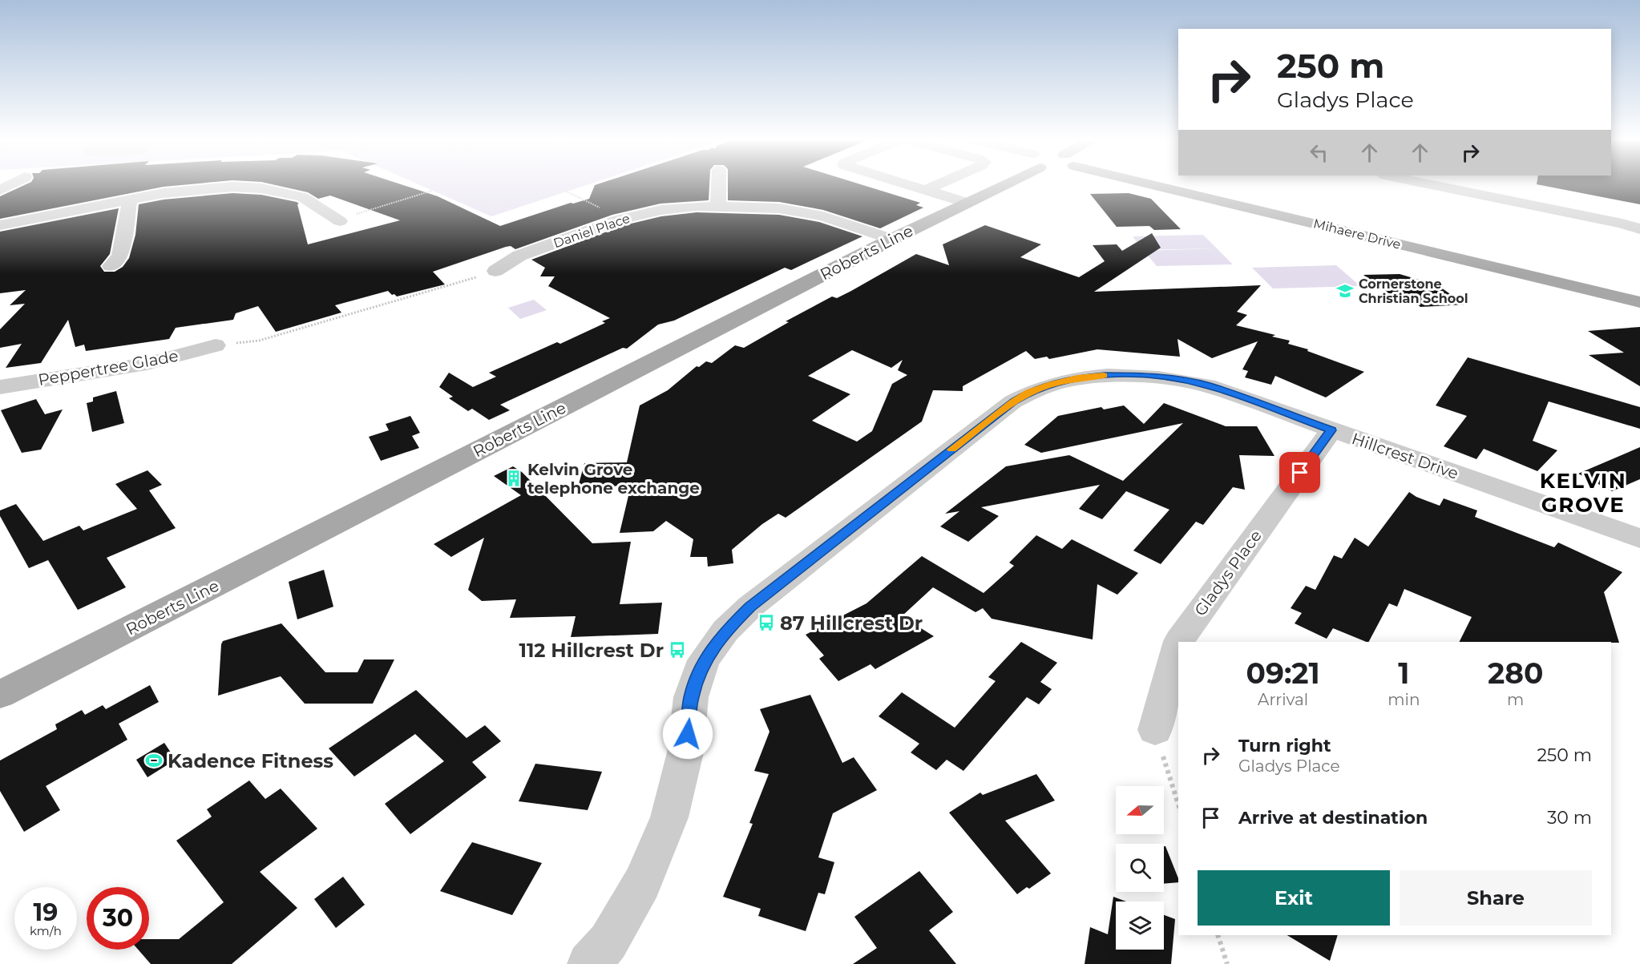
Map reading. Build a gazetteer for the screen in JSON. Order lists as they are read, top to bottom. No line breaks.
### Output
{"streets":{"main road":["Mihaere Drive","Roberts Line"],"street":["Daniel Place","Peppertree Glade","Hillcrest Drive","Gladys Place"]},"crossings":[["Daniel Place","Roberts Line"],["Hillcrest Drive","Gladys Place"]],"districts":["KELVIN GROVE"],"places":{"school or university":["Cornerstone Christian School"],"building":["Kelvin Grove telephone exchange"],"bus stop":["87 Hillcrest Dr","112 Hillcrest Dr"],"sports":["Kadence Fitness"]},"north":"left","page":{"turn":["250 m","Gladys Place"],"eta":["09:21","Arrival","1","min","280","m"],"list":[{"name":"Turn right","note":"Gladys Place","value":"250 m"},{"name":"Arrive at destination","value":"30 m"}],"buttons":["Exit","Share"],"speed":"19 km/h","limit":"30"}}
